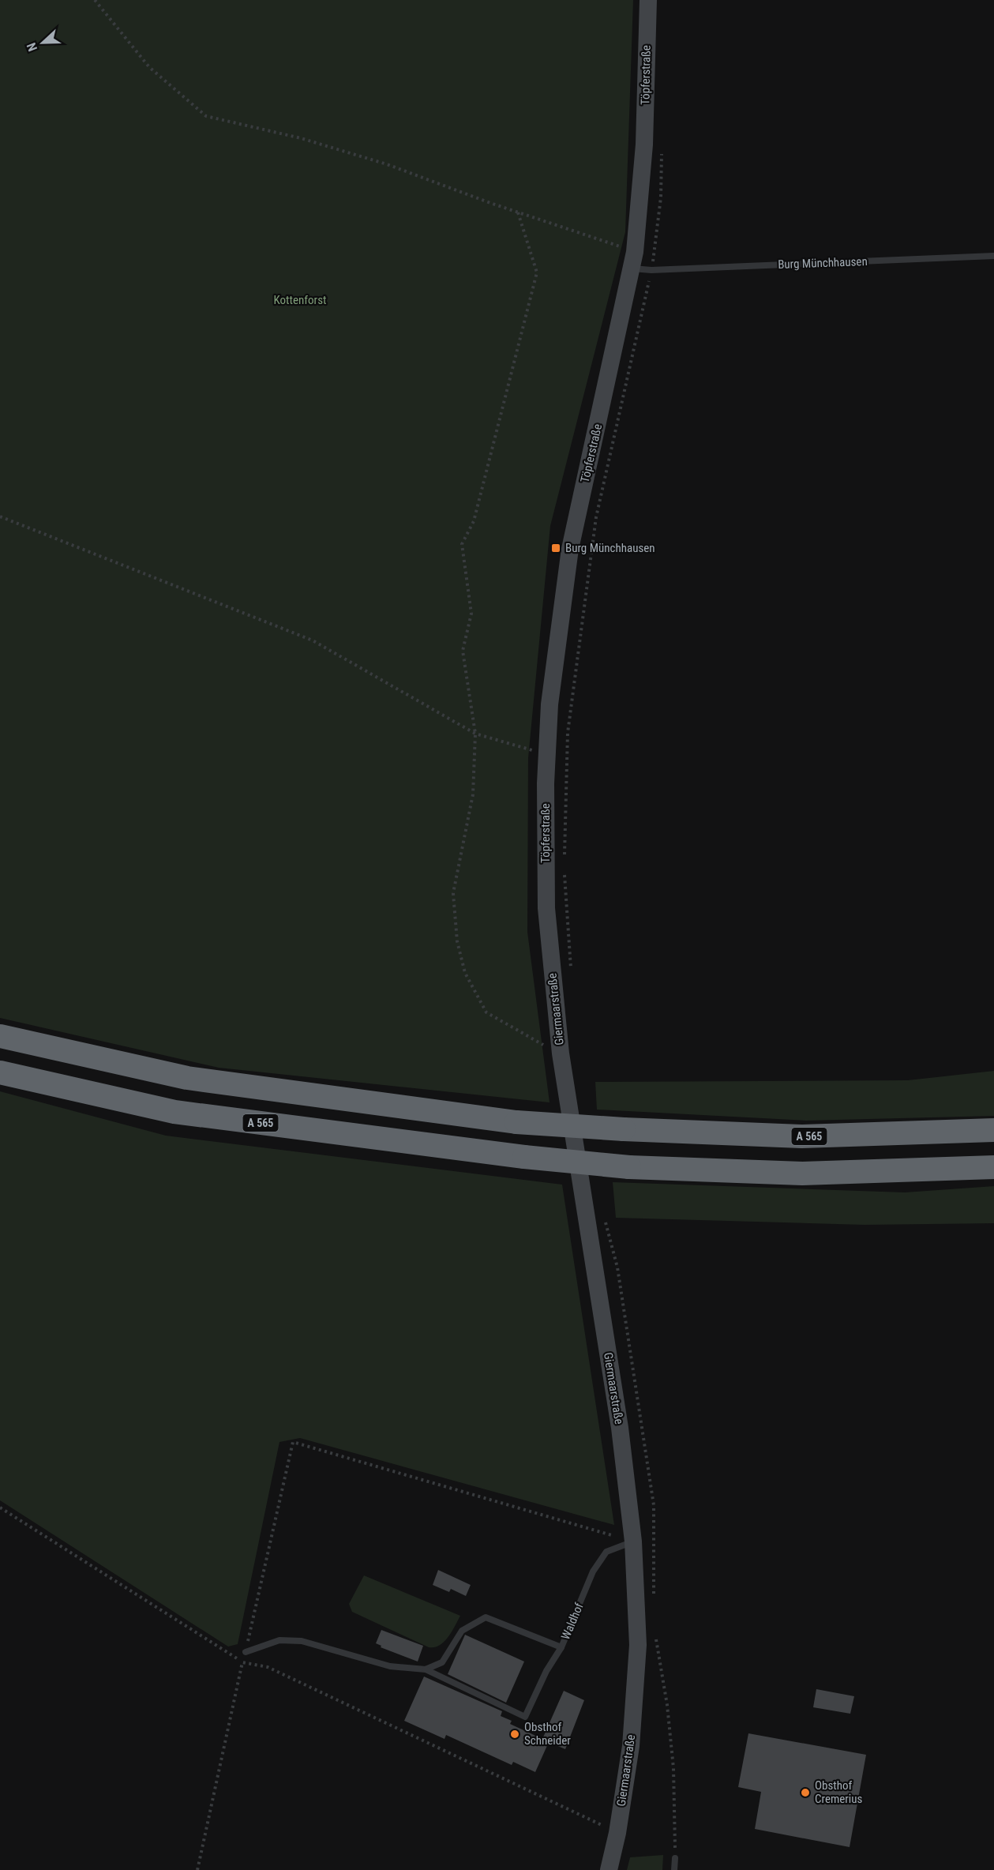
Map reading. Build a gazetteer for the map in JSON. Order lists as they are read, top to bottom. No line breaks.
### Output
{"streets":{"highway":["A 565"],"main road":["Töpferstraße","Giermaarstraße"],"lane":["Burg Münchhausen","Waldhof"]},"crossings":[["Töpferstraße","Burg Münchhausen"],["Töpferstraße","Giermaarstraße"],["Giermaarstraße","Waldhof"]],"parks":["Kottenforst"],"places":{"transit":["Burg Münchhausen"],"other":["Obsthof Schneider","Obsthof Cremerius"]},"north":"left"}
